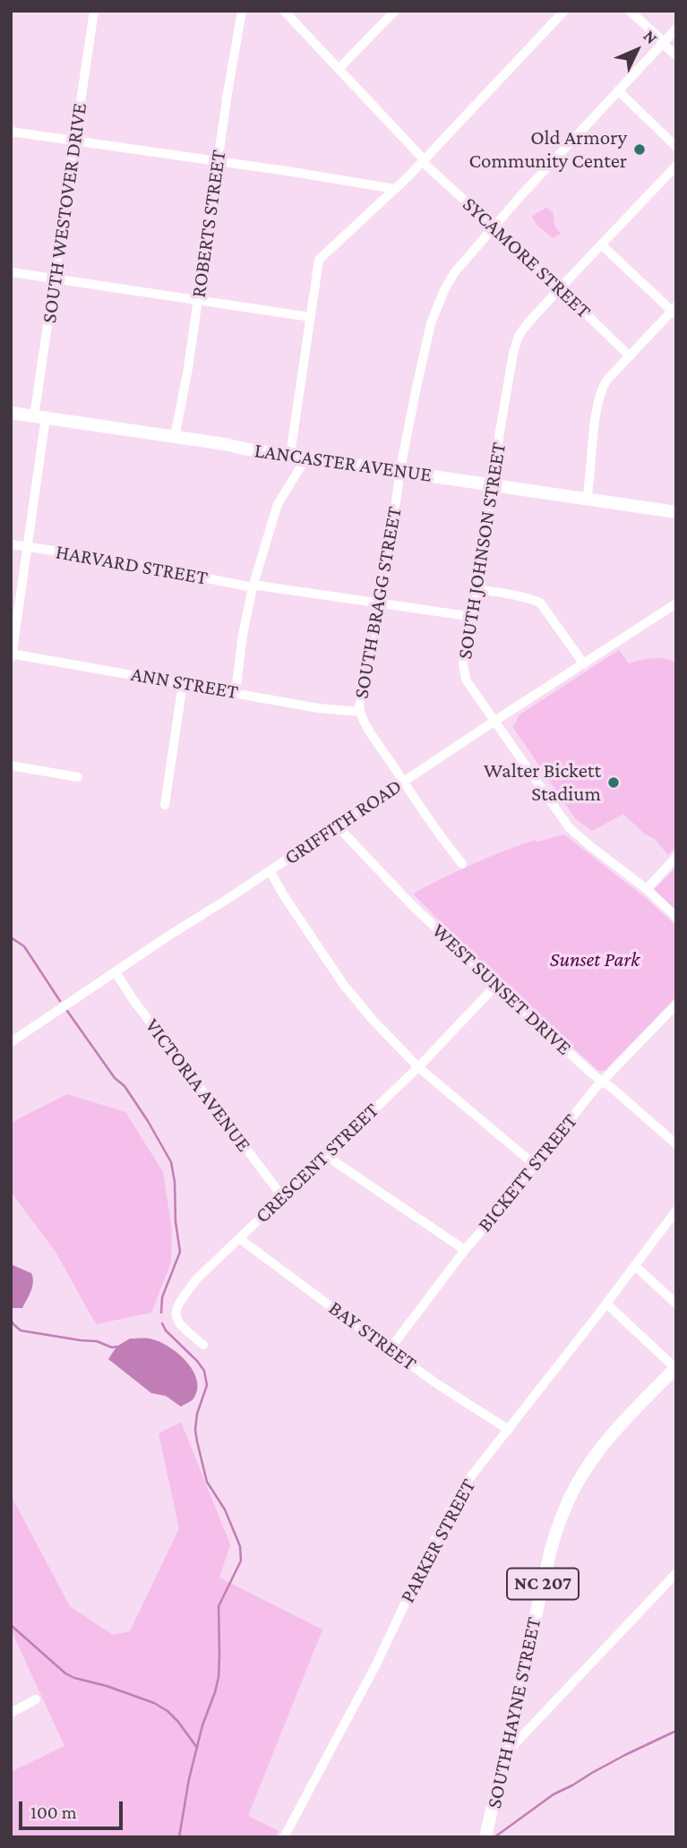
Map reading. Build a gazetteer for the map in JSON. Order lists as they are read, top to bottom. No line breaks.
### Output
{"streets":{"main road":["LANCASTER AVENUE","NC 207","SOUTH HAYNE STREET"],"street":["SOUTH WESTOVER DRIVE","ROBERTS STREET","SYCAMORE STREET","SOUTH JOHNSON STREET","HARVARD STREET","SOUTH BRAGG STREET","ANN STREET","GRIFFITH ROAD","WEST SUNSET DRIVE","VICTORIA AVENUE","CRESCENT STREET","BICKETT STREET","BAY STREET","PARKER STREET"]},"crossings":[["SOUTH WESTOVER DRIVE","LANCASTER AVENUE"],["SOUTH WESTOVER DRIVE","HARVARD STREET"],["SOUTH WESTOVER DRIVE","ANN STREET"],["ROBERTS STREET","LANCASTER AVENUE"],["SYCAMORE STREET","SOUTH JOHNSON STREET"],["SYCAMORE STREET","SOUTH BRAGG STREET"],["LANCASTER AVENUE","SOUTH JOHNSON STREET"],["LANCASTER AVENUE","SOUTH BRAGG STREET"],["SOUTH JOHNSON STREET","HARVARD STREET"],["SOUTH JOHNSON STREET","GRIFFITH ROAD"],["HARVARD STREET","SOUTH BRAGG STREET"],["SOUTH BRAGG STREET","ANN STREET"],["SOUTH BRAGG STREET","GRIFFITH ROAD"],["GRIFFITH ROAD","WEST SUNSET DRIVE"],["GRIFFITH ROAD","VICTORIA AVENUE"],["WEST SUNSET DRIVE","CRESCENT STREET"],["WEST SUNSET DRIVE","BICKETT STREET"],["VICTORIA AVENUE","CRESCENT STREET"],["CRESCENT STREET","BAY STREET"],["BICKETT STREET","BAY STREET"],["BAY STREET","PARKER STREET"]],"parks":["Sunset Park"],"places":["Old Armory Community Center","Walter Bickett Stadium"],"scale_bar":"100 m","north":"top right"}
